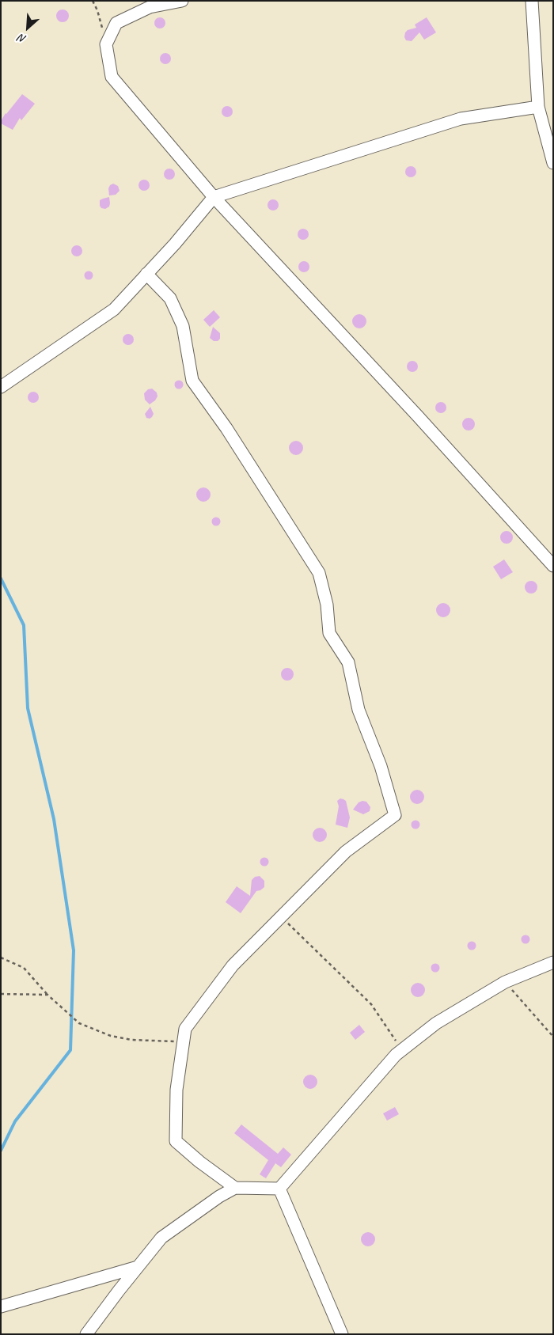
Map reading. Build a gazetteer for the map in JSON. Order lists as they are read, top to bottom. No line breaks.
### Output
{"north":"bottom left"}
